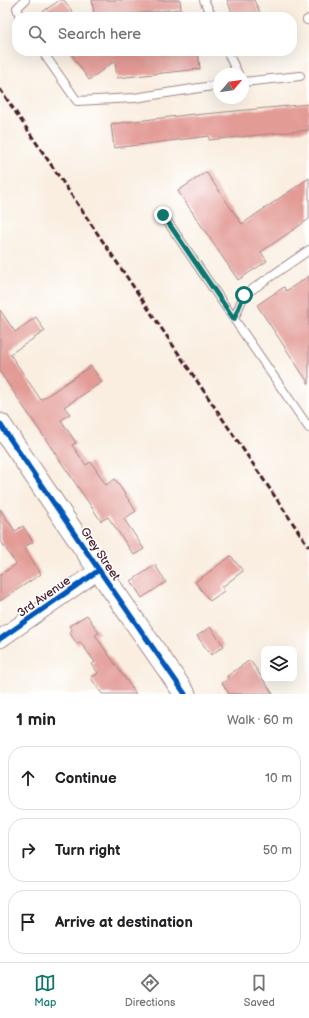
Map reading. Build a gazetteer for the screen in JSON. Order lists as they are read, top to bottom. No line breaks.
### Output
{"streets":{"street":["Grey Street","3rd Avenue"]},"crossings":[["Grey Street","3rd Avenue"]],"north":"top right","page":{"search":"Search here","heading":["1 min","Walk · 60 m"],"list":[["Continue","10 m"],["Turn right","50 m"],"Arrive at destination"],"nav":["Map","Directions","Saved"]}}
